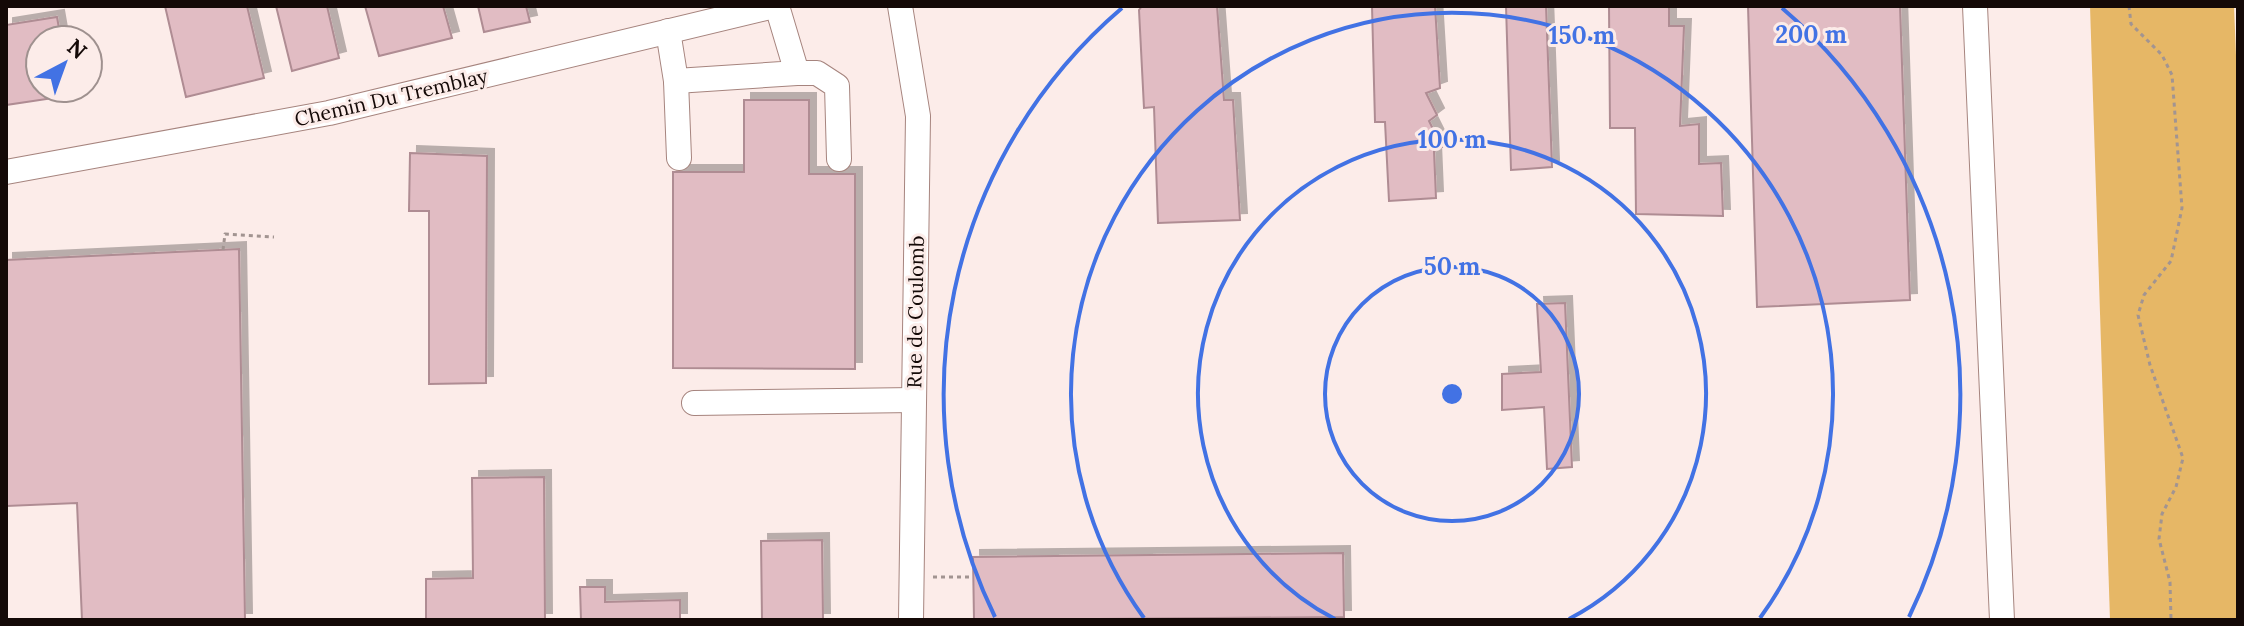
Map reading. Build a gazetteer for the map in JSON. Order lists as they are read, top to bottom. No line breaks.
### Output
{"streets":{"street":["Chemin Du Tremblay","Rue de Coulomb"]},"north":"top right","rings":["200 m","150 m","100 m","50 m"]}
